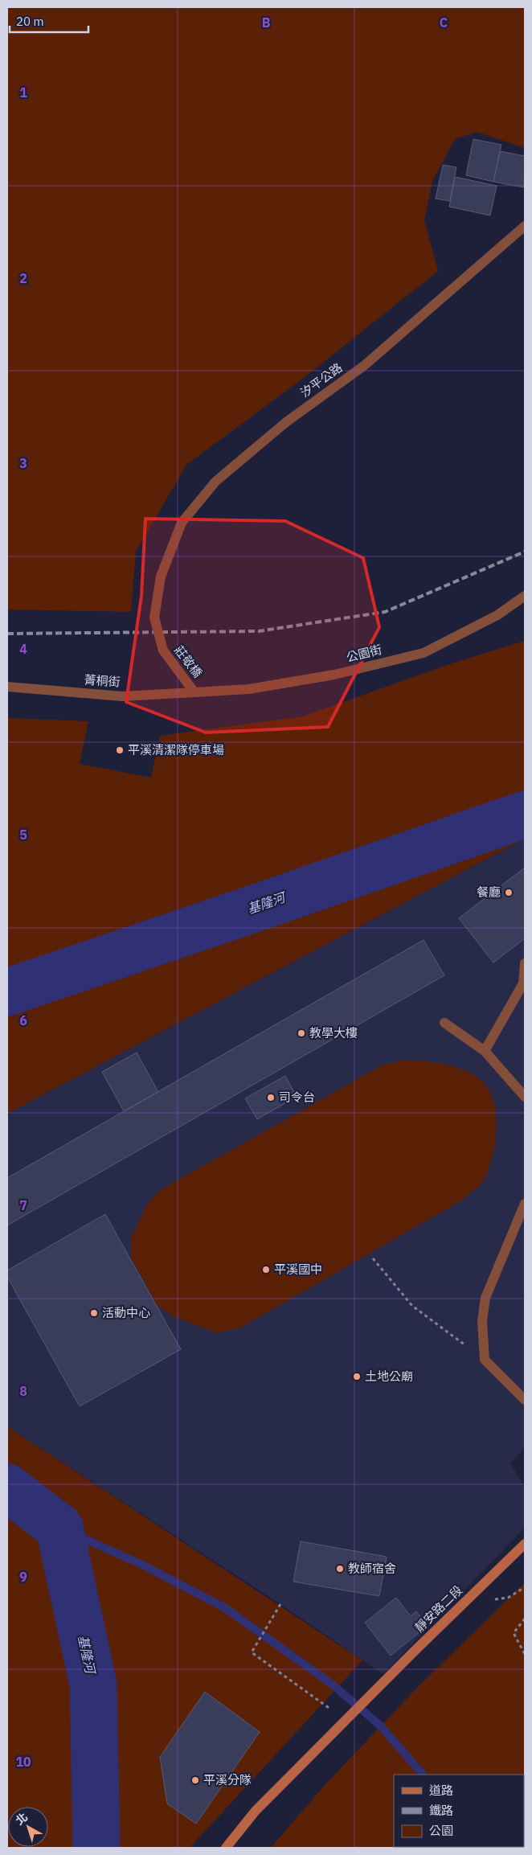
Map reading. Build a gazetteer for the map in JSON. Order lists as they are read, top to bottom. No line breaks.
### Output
{"streets":{"main road":["靜安路二段"],"street":["汐平公路","公園街","莊敬橋","菁桐街"]},"crossings":[["汐平公路","莊敬橋"],["公園街","莊敬橋"],["公園街","菁桐街"],["莊敬橋","菁桐街"]],"water":["基隆河"],"places":["平溪清潔隊停車場","餐廳","教學大樓","司令台","平溪國中","活動中心","土地公廟","教師宿舍","平溪分隊"],"legend":["道路","鐵路","公園"],"scale_bar":"20 m","north":"top left","grid":{"columns":["B","C"],"rows":["1","2","3","4","5","6","7","8","9","10"]}}
